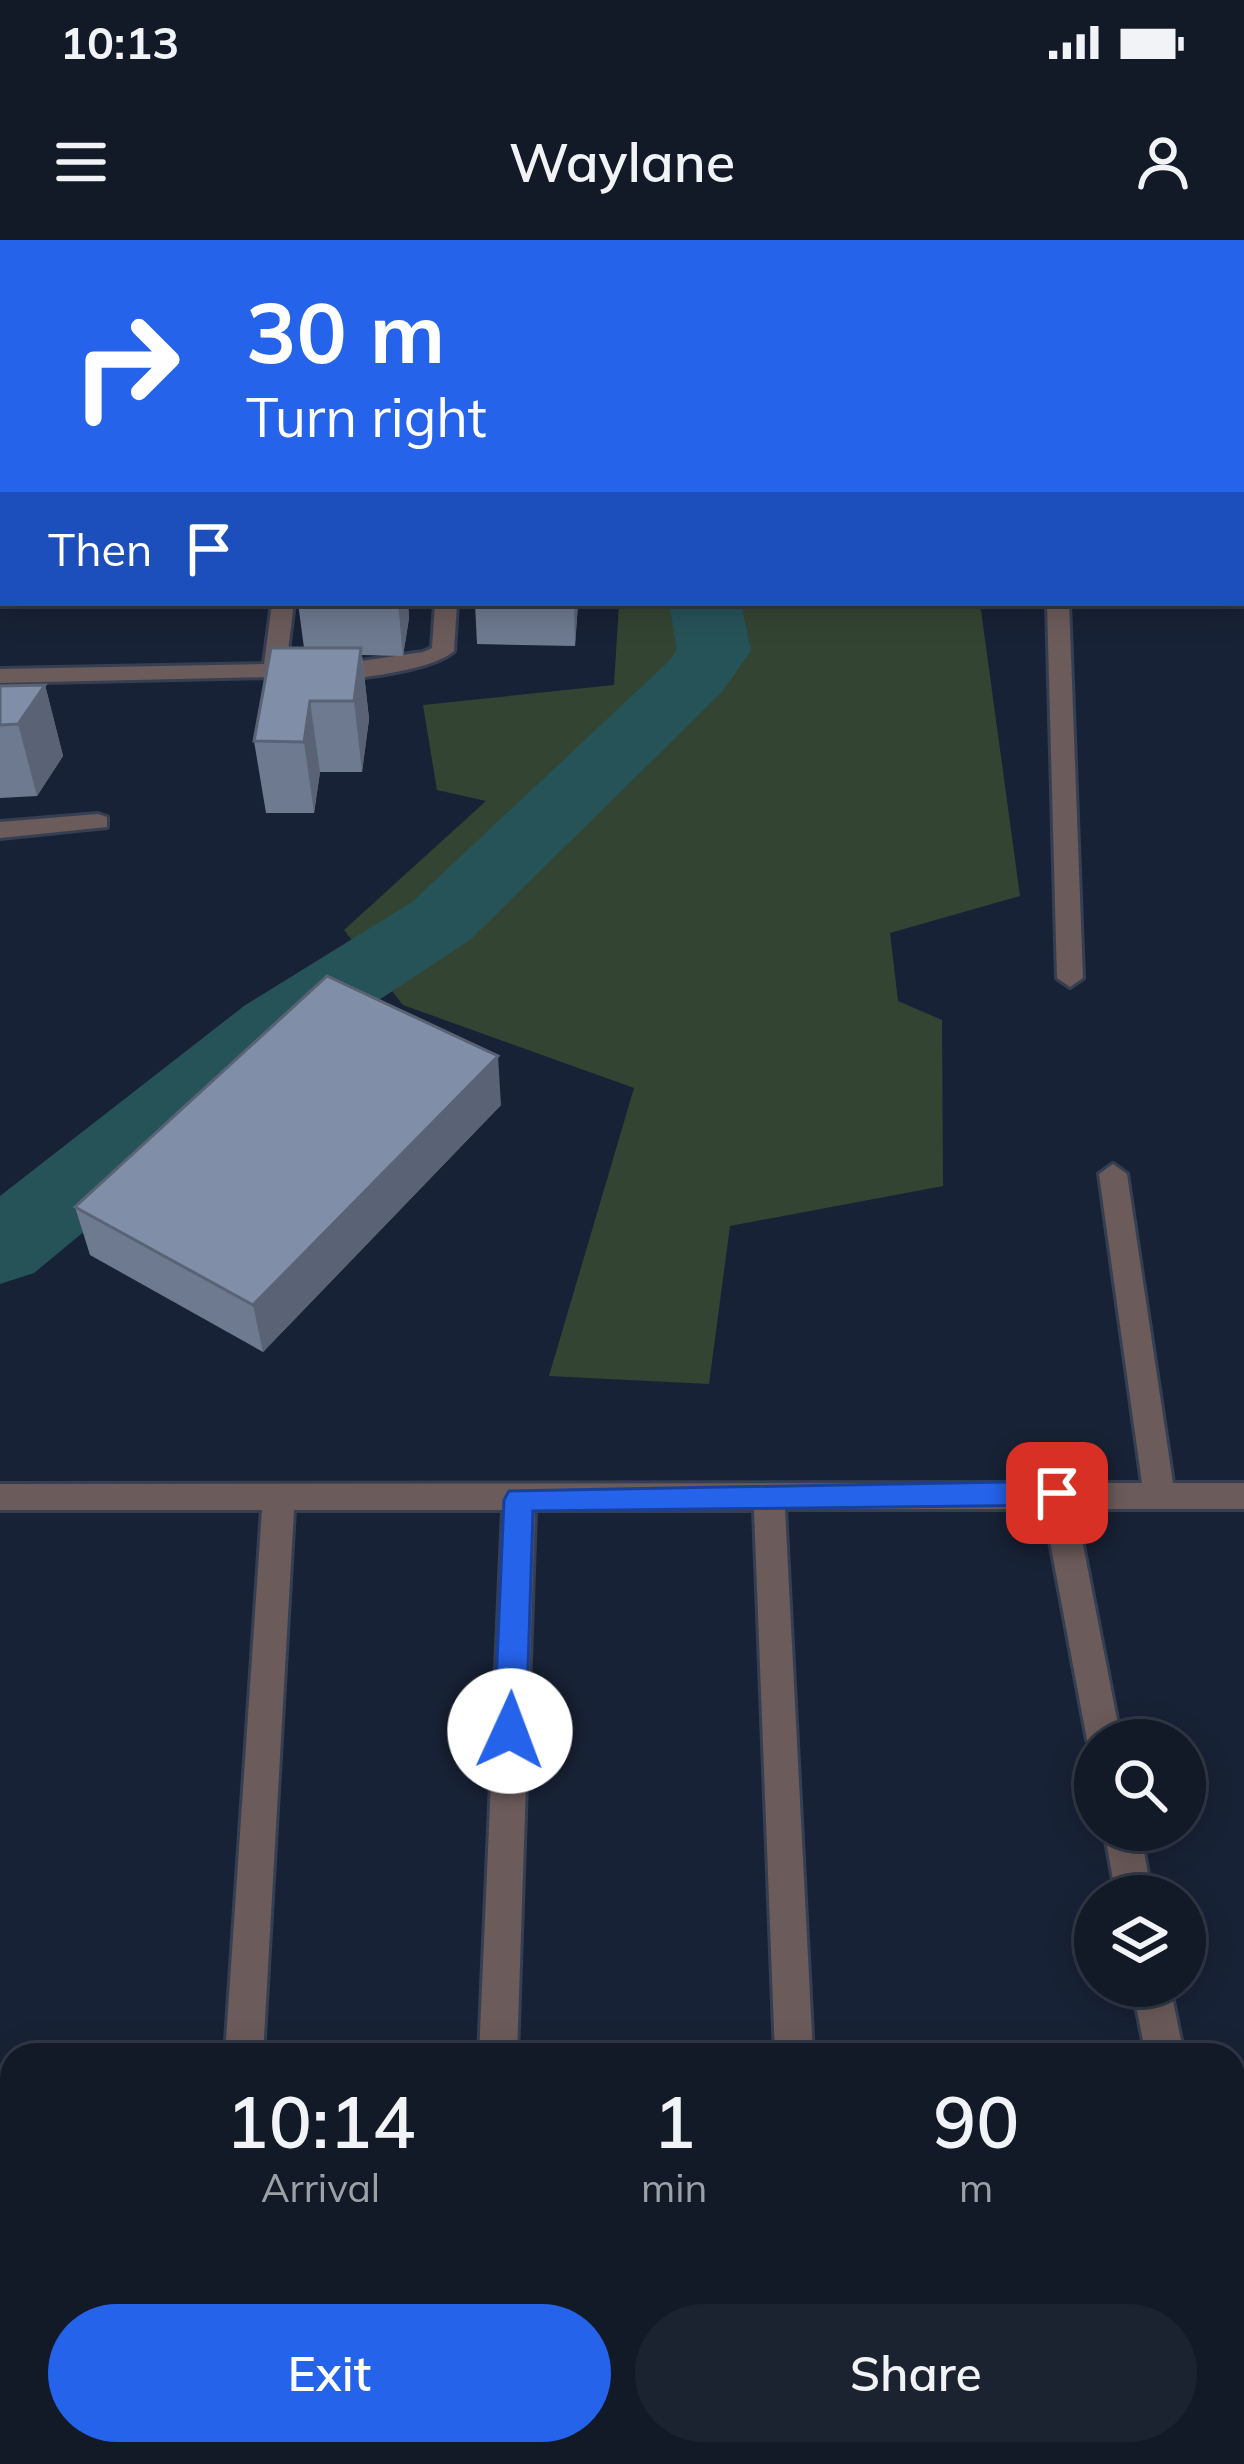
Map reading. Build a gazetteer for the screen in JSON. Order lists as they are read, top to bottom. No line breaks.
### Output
{"page":{"status":"10:13","header":"Waylane","turn":["30 m","Turn right"],"then":"Then","eta":["10:14","Arrival","1","min","90","m"],"buttons":["Exit","Share"]}}
